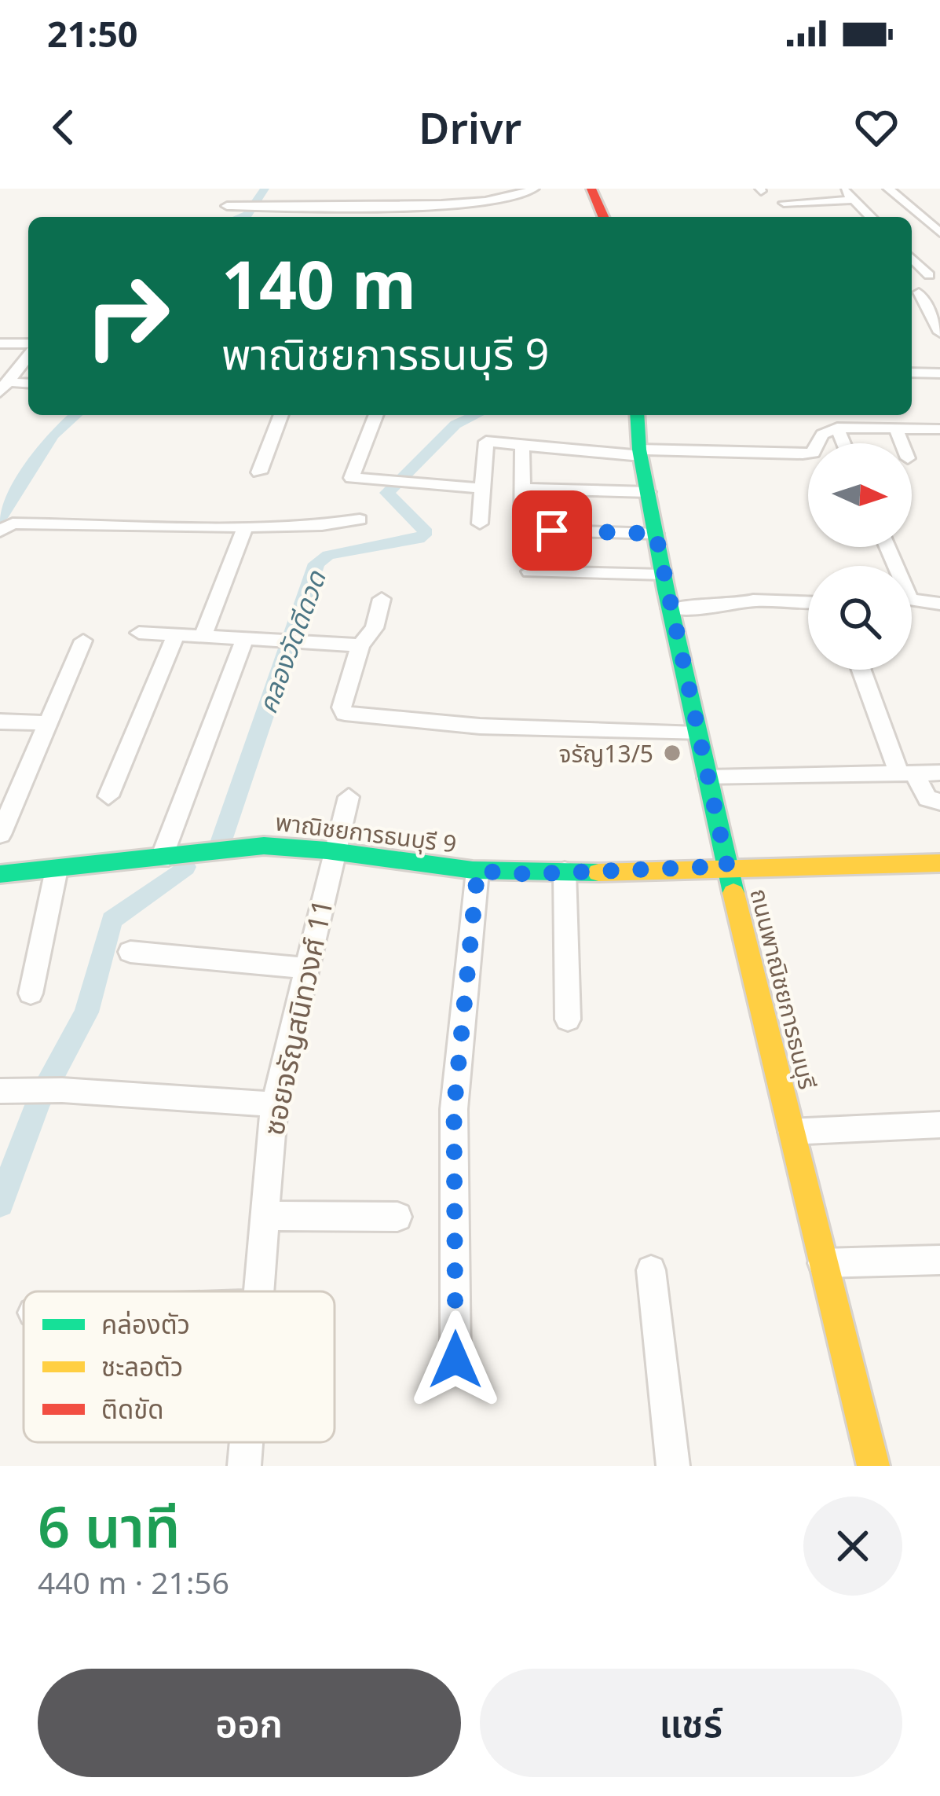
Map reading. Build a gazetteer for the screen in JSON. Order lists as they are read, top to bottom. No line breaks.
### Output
{"streets":{"main road":["พาณิชยการธนบุรี 9","ถนนพาณิชยการธนบุรี"],"street":["ซอยจรัญสนิทวงศ์ 11"]},"crossings":[["พาณิชยการธนบุรี 9","ถนนพาณิชยการธนบุรี"],["พาณิชยการธนบุรี 9","ซอยจรัญสนิทวงศ์ 11"]],"water":["คลองวัดดีดวด"],"places":["จรัญ13/5"],"legend":["คล่องตัว","ชะลอตัว","ติดขัด"],"north":"right","page":{"status":"21:50","header":"Drivr","turn":["140 m","พาณิชยการธนบุรี 9"],"heading":["6 นาที","440 m · 21:56"],"buttons":["ออก","แชร์"]}}
